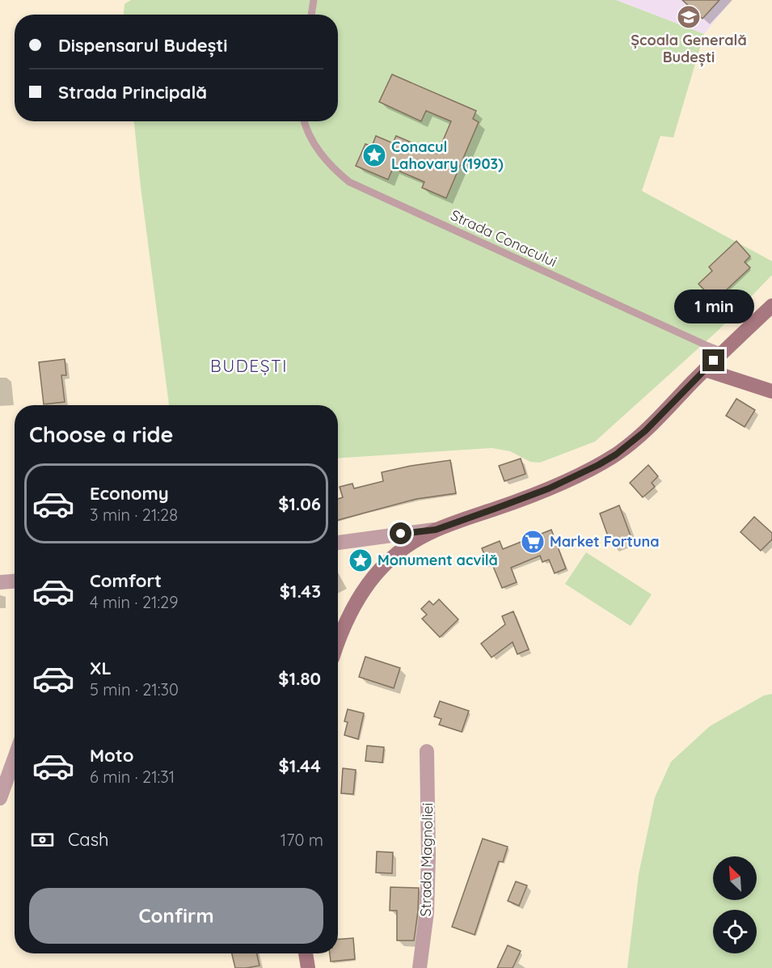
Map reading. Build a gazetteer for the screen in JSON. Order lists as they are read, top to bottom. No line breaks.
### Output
{"streets":{"street":["Strada Magnoliei"],"lane":["Strada Conacului"]},"districts":["BUDEȘTI"],"places":{"school or university":["Școala Generală Budești"],"place":["Conacul Lahovary (1903)","Monument acvilă"],"supermarket":["Market Fortuna"]},"north":"top left","page":{"banner":["Dispensarul Budești","Strada Principală"],"bubble":"1 min","heading":"Choose a ride","list":[{"name":"Economy","note":"3 min · 21:28","value":"$1.06"},{"name":"Comfort","note":"4 min · 21:29","value":"$1.43"},{"name":"XL","note":"5 min · 21:30","value":"$1.80"},{"name":"Moto","note":"6 min · 21:31","value":"$1.44"}],"pay":["Cash","170 m"],"buttons":"Confirm"}}
